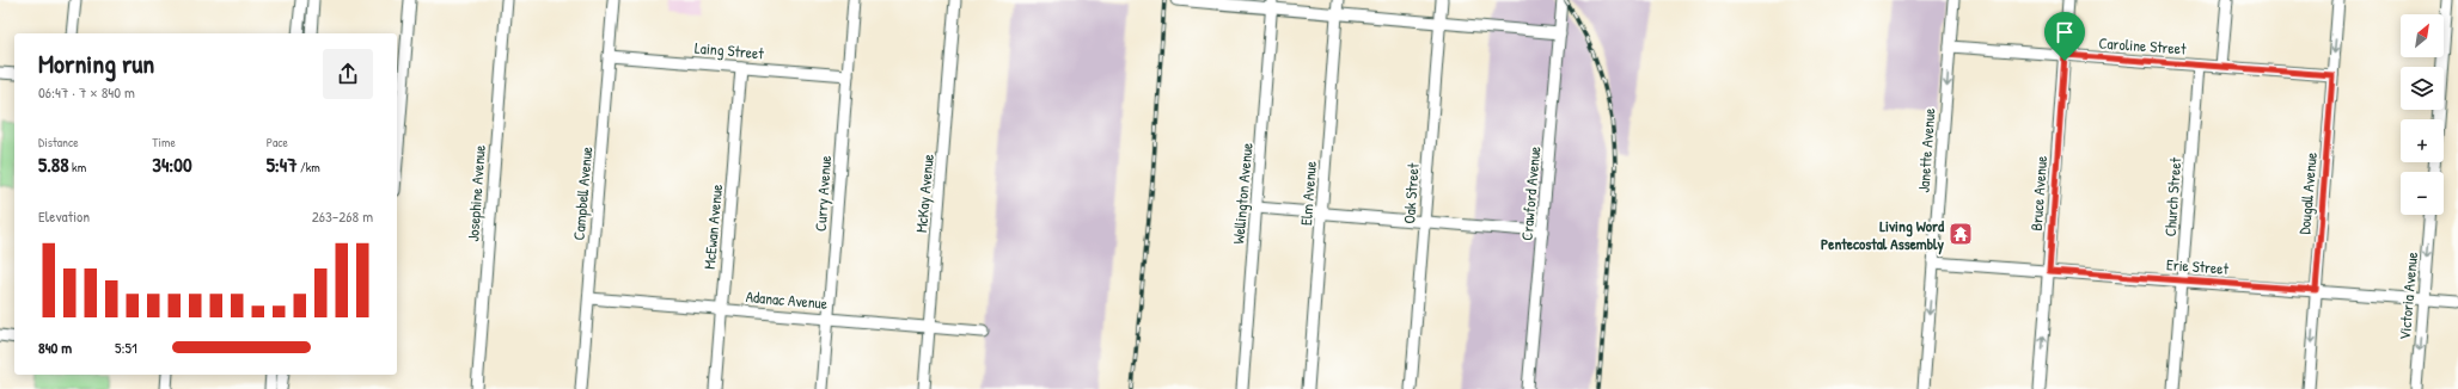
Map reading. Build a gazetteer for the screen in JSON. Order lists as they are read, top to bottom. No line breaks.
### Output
{"streets":{"street":["Caroline Street","Laing Street","Janette Avenue","Josephine Avenue","Campbell Avenue","Curry Avenue","McKay Avenue","Wellington Avenue","Elm Avenue","Oak Street","Crawford Avenue","Bruce Avenue","Dougall Avenue","Church Street","McEwan Avenue","Erie Street","Victoria Avenue","Adanac Avenue"]},"crossings":[["Caroline Street","Janette Avenue"],["Caroline Street","Bruce Avenue"],["Caroline Street","Dougall Avenue"],["Caroline Street","Church Street"],["Laing Street","Campbell Avenue"],["Laing Street","Curry Avenue"],["Laing Street","McEwan Avenue"],["Janette Avenue","Erie Street"],["Campbell Avenue","Adanac Avenue"],["Curry Avenue","Adanac Avenue"],["McKay Avenue","Adanac Avenue"],["Bruce Avenue","Erie Street"],["Dougall Avenue","Erie Street"],["Church Street","Erie Street"],["McEwan Avenue","Adanac Avenue"],["Erie Street","Victoria Avenue"]],"one_way":["Janette Avenue","Dougall Avenue","Victoria Avenue"],"places":{"temple":["Living Word Pentecostal Assembly"]},"north":"top right","page":{"map_buttons":["+","−"],"heading":["Morning run","06:47 · 7 × 840 m"],"stats":[["Distance","5.88 km"],["Time","34:00"],["Pace","5:47 /km"]],"chart":["Elevation","263–268 m"],"list":[{"name":"840 m","note":"5:51"}]}}
